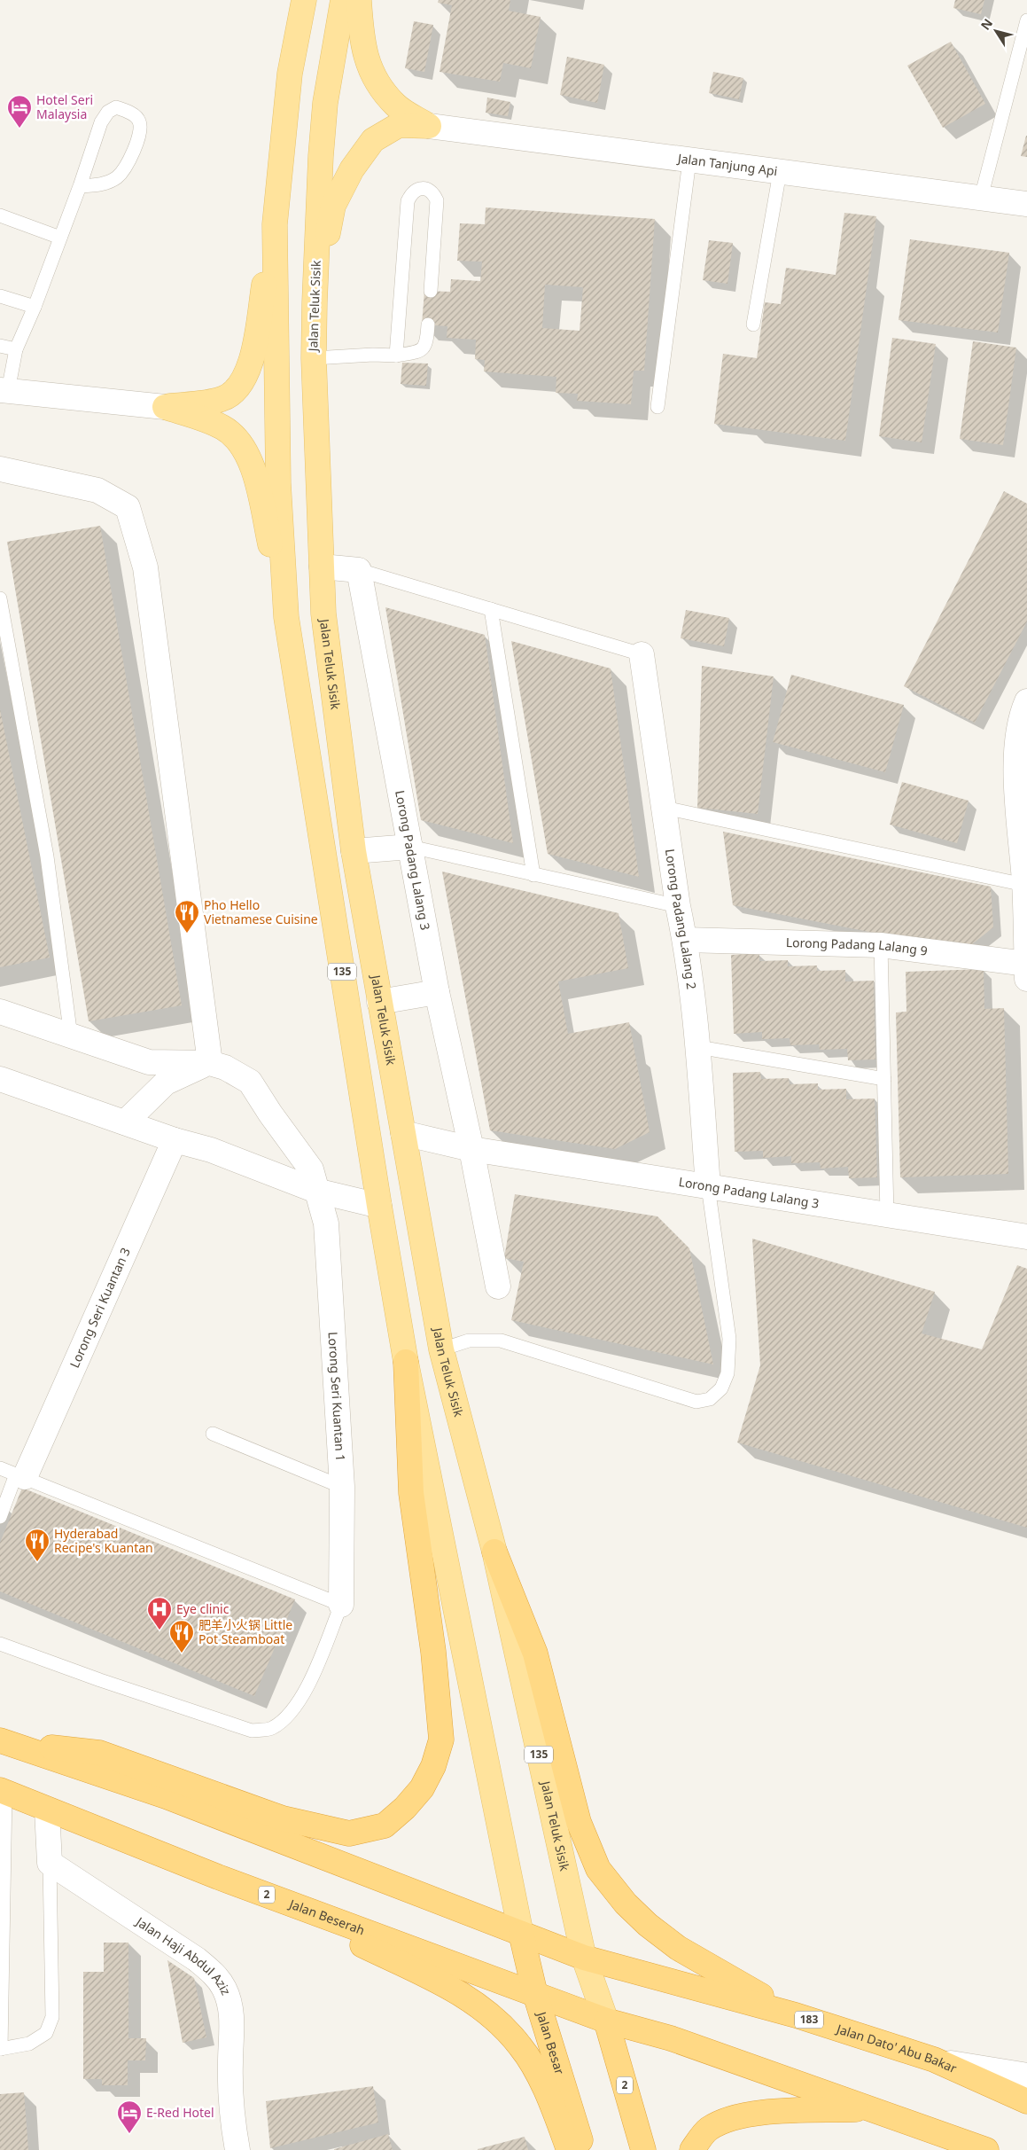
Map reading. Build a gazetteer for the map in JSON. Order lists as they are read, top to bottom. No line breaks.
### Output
{"streets":{"highway":["2","Jalan Beserah","183","Jalan Besar","Jalan Dato' Abu Bakar"],"main road":["Jalan Teluk Sisik","135"],"street":["Jalan Tanjung Api","Lorong Padang Lalang 3","Lorong Padang Lalang 2","Lorong Padang Lalang 9","Lorong Seri Kuantan 3","Lorong Seri Kuantan 1","Jalan Haji Abdul Aziz"]},"crossings":[["Jalan Teluk Sisik","Lorong Padang Lalang 3"],["Jalan Teluk Sisik","2"],["Jalan Teluk Sisik","Jalan Beserah"],["Jalan Teluk Sisik","Jalan Dato' Abu Bakar"],["Lorong Padang Lalang 3","Lorong Padang Lalang 2"],["Lorong Padang Lalang 2","Lorong Padang Lalang 9"],["135","Jalan Besar"],["2","Jalan Beserah"],["Jalan Beserah","Jalan Besar"]],"places":{"hotel":["Hotel Seri Malaysia","E-Red Hotel"],"restaurant":["Pho Hello Vietnamese Cuisine","Hyderabad Recipe's Kuantan","肥羊小火锅 Little Pot Steamboat"],"hospital":["Eye clinic"]},"north":"top left"}
